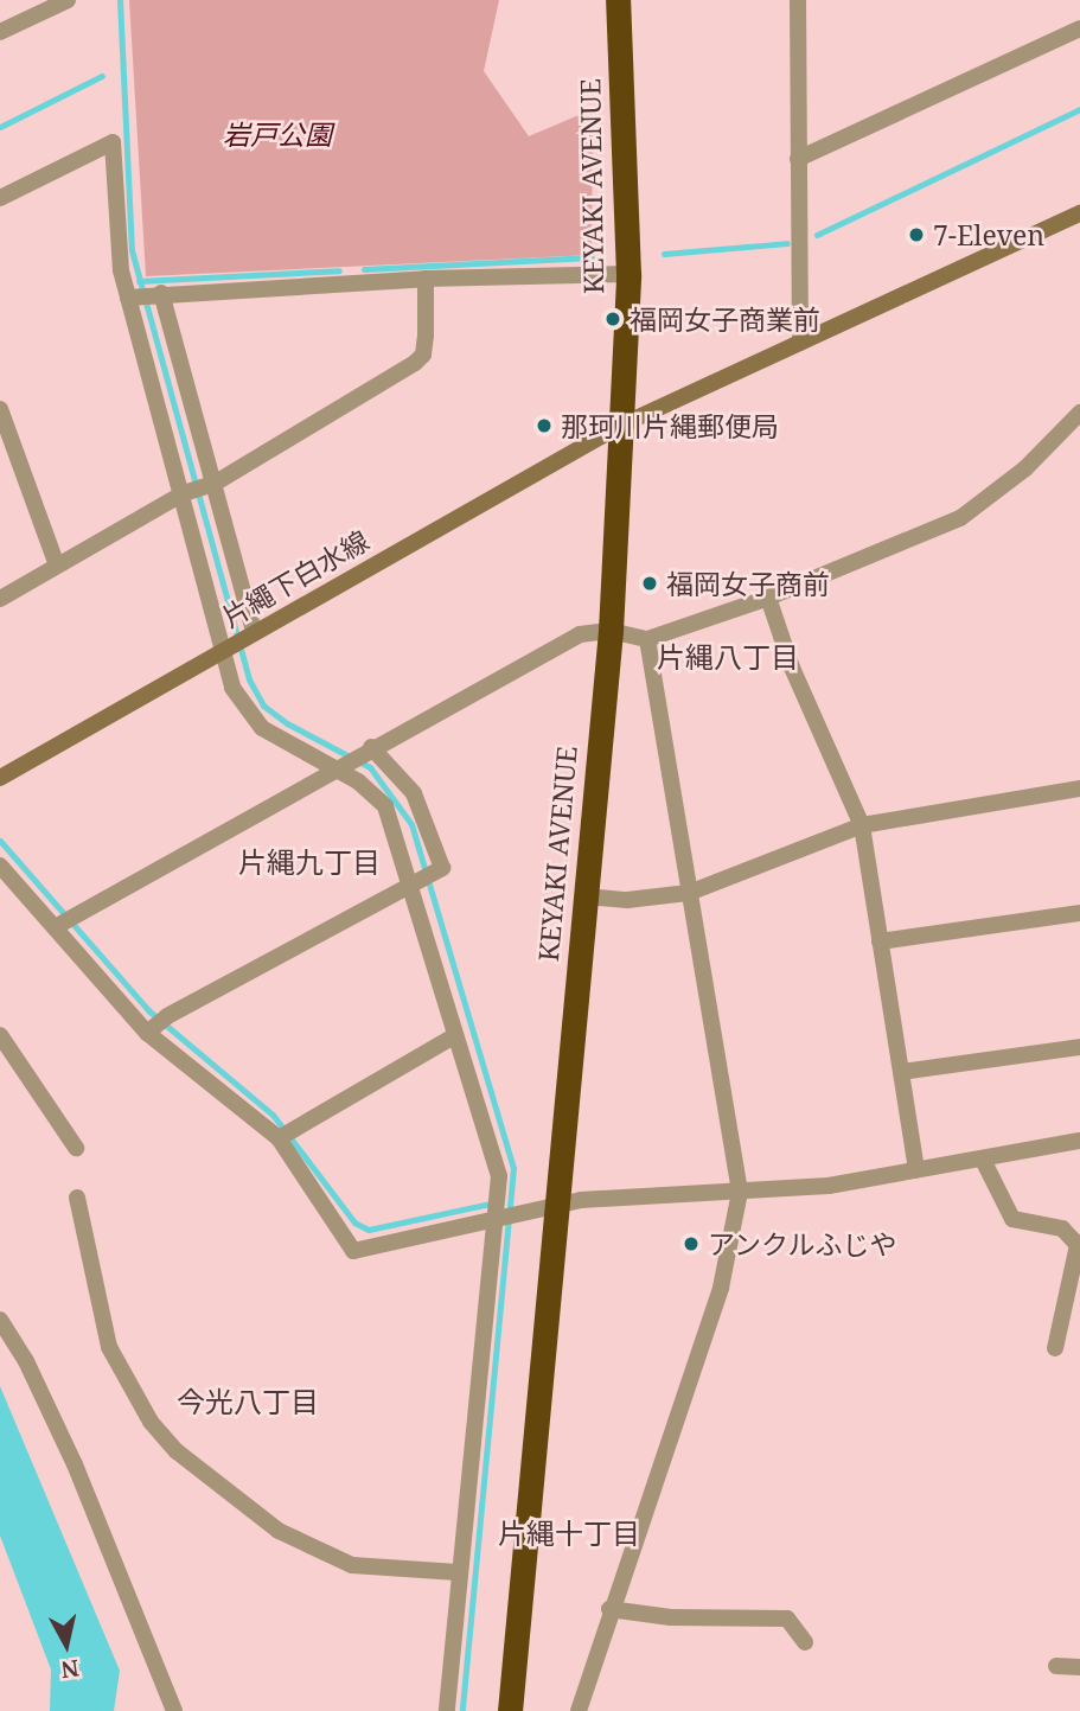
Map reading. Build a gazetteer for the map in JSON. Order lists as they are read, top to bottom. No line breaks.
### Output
{"streets":{"highway":["KEYAKI AVENUE"],"main road":["片繩下白水線"]},"crossings":[["KEYAKI AVENUE","片繩下白水線"]],"districts":["片縄八丁目","片縄九丁目","今光八丁目","片縄十丁目"],"parks":["岩戸公園"],"places":["7-Eleven","福岡女子商業前","那珂川片縄郵便局","福岡女子商前","アンクルふじや"],"north":"bottom"}
